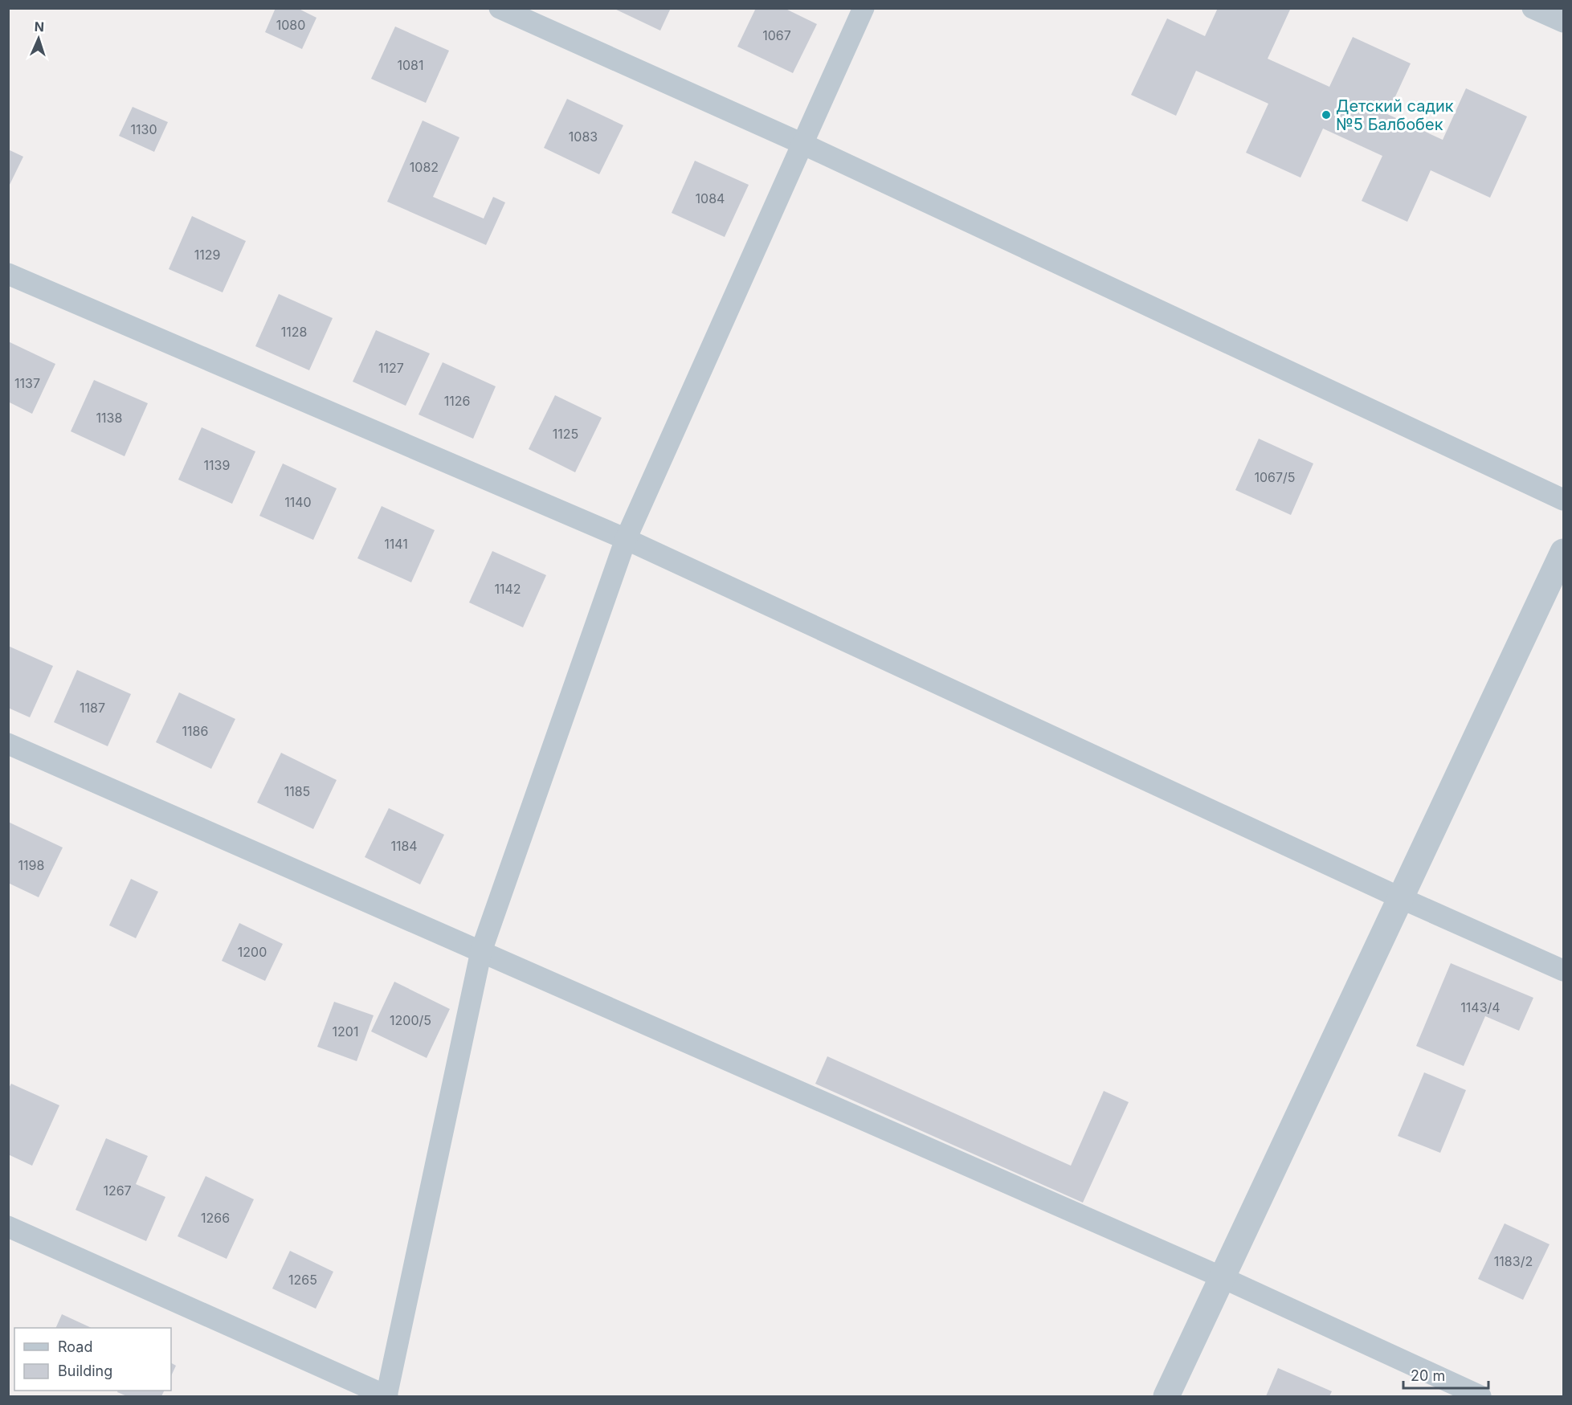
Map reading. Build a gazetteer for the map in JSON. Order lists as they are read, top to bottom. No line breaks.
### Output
{"places":["Детский садик №5 Балбобек"],"house_numbers":["1080","1067","1081","1130","1083","1082","1084","1129","1128","1127","1137","1126","1138","1125","1139","1067/5","1140","1141","1142","1187","1186","1185","1184","1198","1200","1143/4","1200/5","1201","1267","1266","1183/2","1265"],"legend":["Road","Building"],"scale_bar":"20 m","north":"top"}
